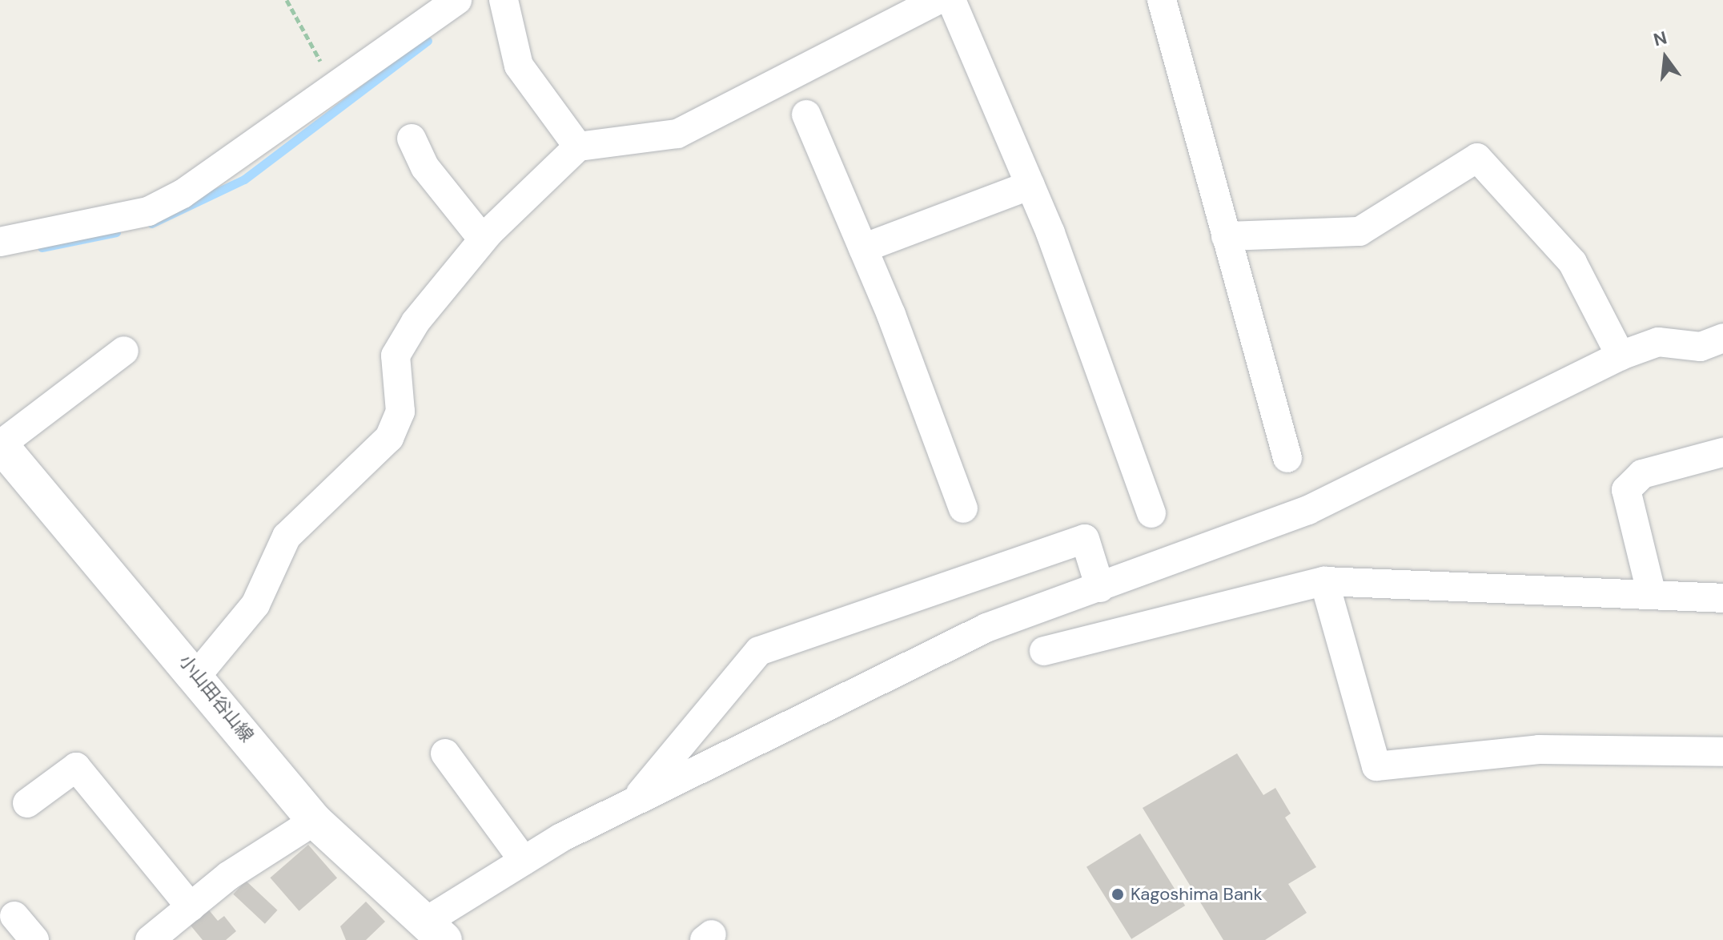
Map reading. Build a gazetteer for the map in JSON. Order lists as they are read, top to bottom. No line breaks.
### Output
{"streets":{"main road":["小山田谷山線"]},"places":["Kagoshima Bank"],"north":"top"}
